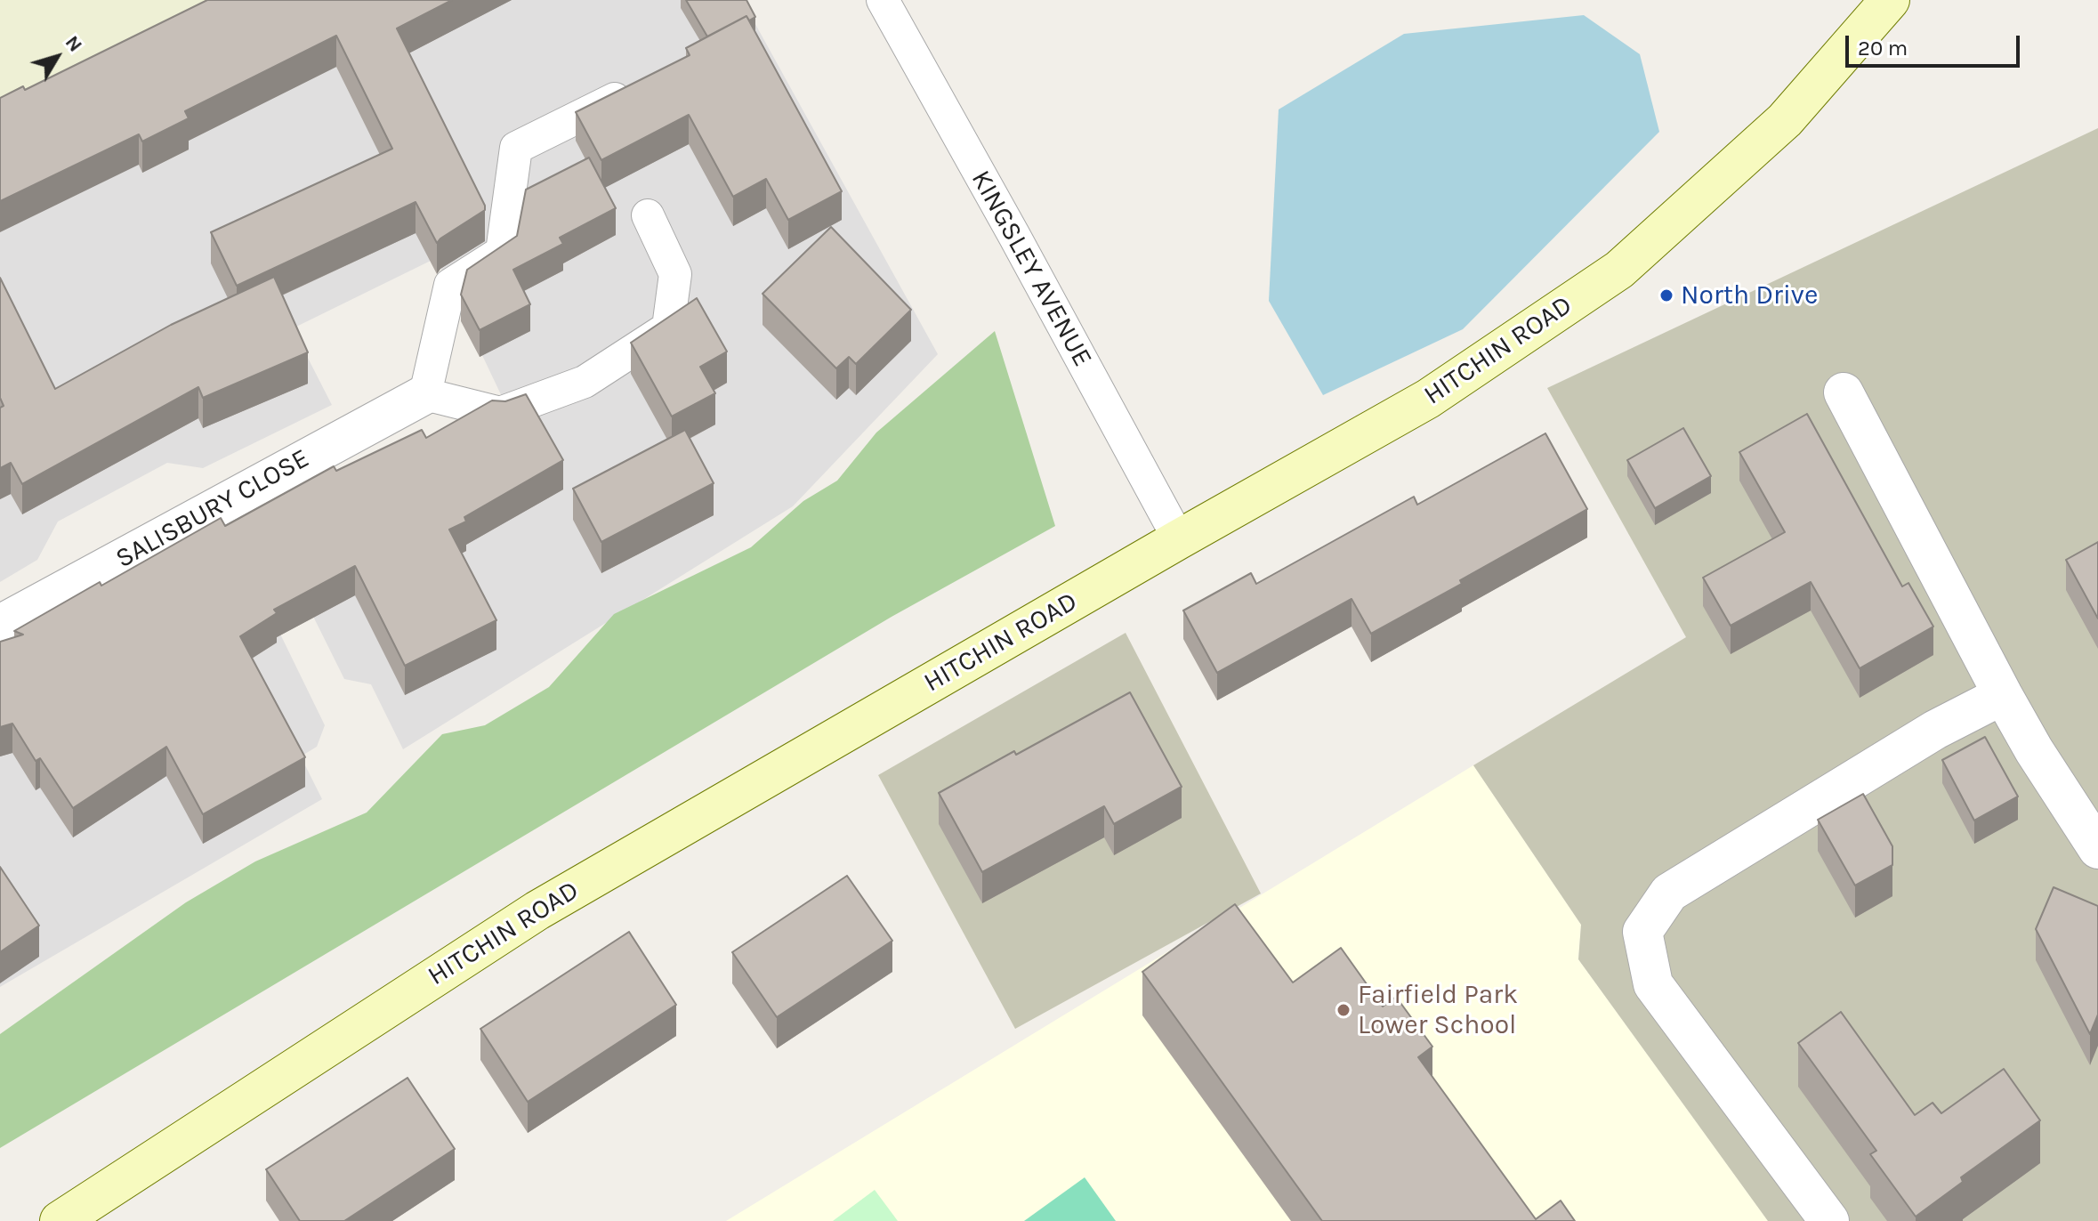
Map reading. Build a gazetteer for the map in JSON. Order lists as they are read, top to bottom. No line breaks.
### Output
{"streets":{"street":["HITCHIN ROAD","SALISBURY CLOSE"],"lane":["KINGSLEY AVENUE"]},"crossings":[["KINGSLEY AVENUE","HITCHIN ROAD"]],"places":["North Drive","Fairfield Park Lower School"],"scale_bar":"20 m","north":"top right"}
